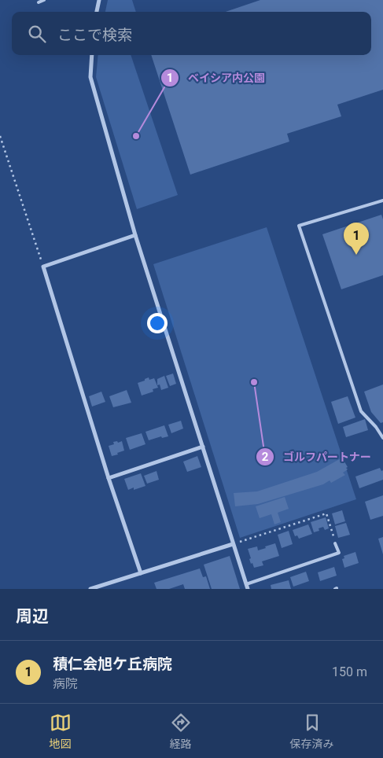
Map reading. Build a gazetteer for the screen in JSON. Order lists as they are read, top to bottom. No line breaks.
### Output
{"places":["ベイシア内公園","ゴルフパートナー"],"page":{"search":"ここで検索","pins":"1","heading":"周辺","list":[{"mark":"1","name":"積仁会旭ケ丘病院","note":"病院","value":"150 m"}],"nav":["地図","経路","保存済み"]}}
